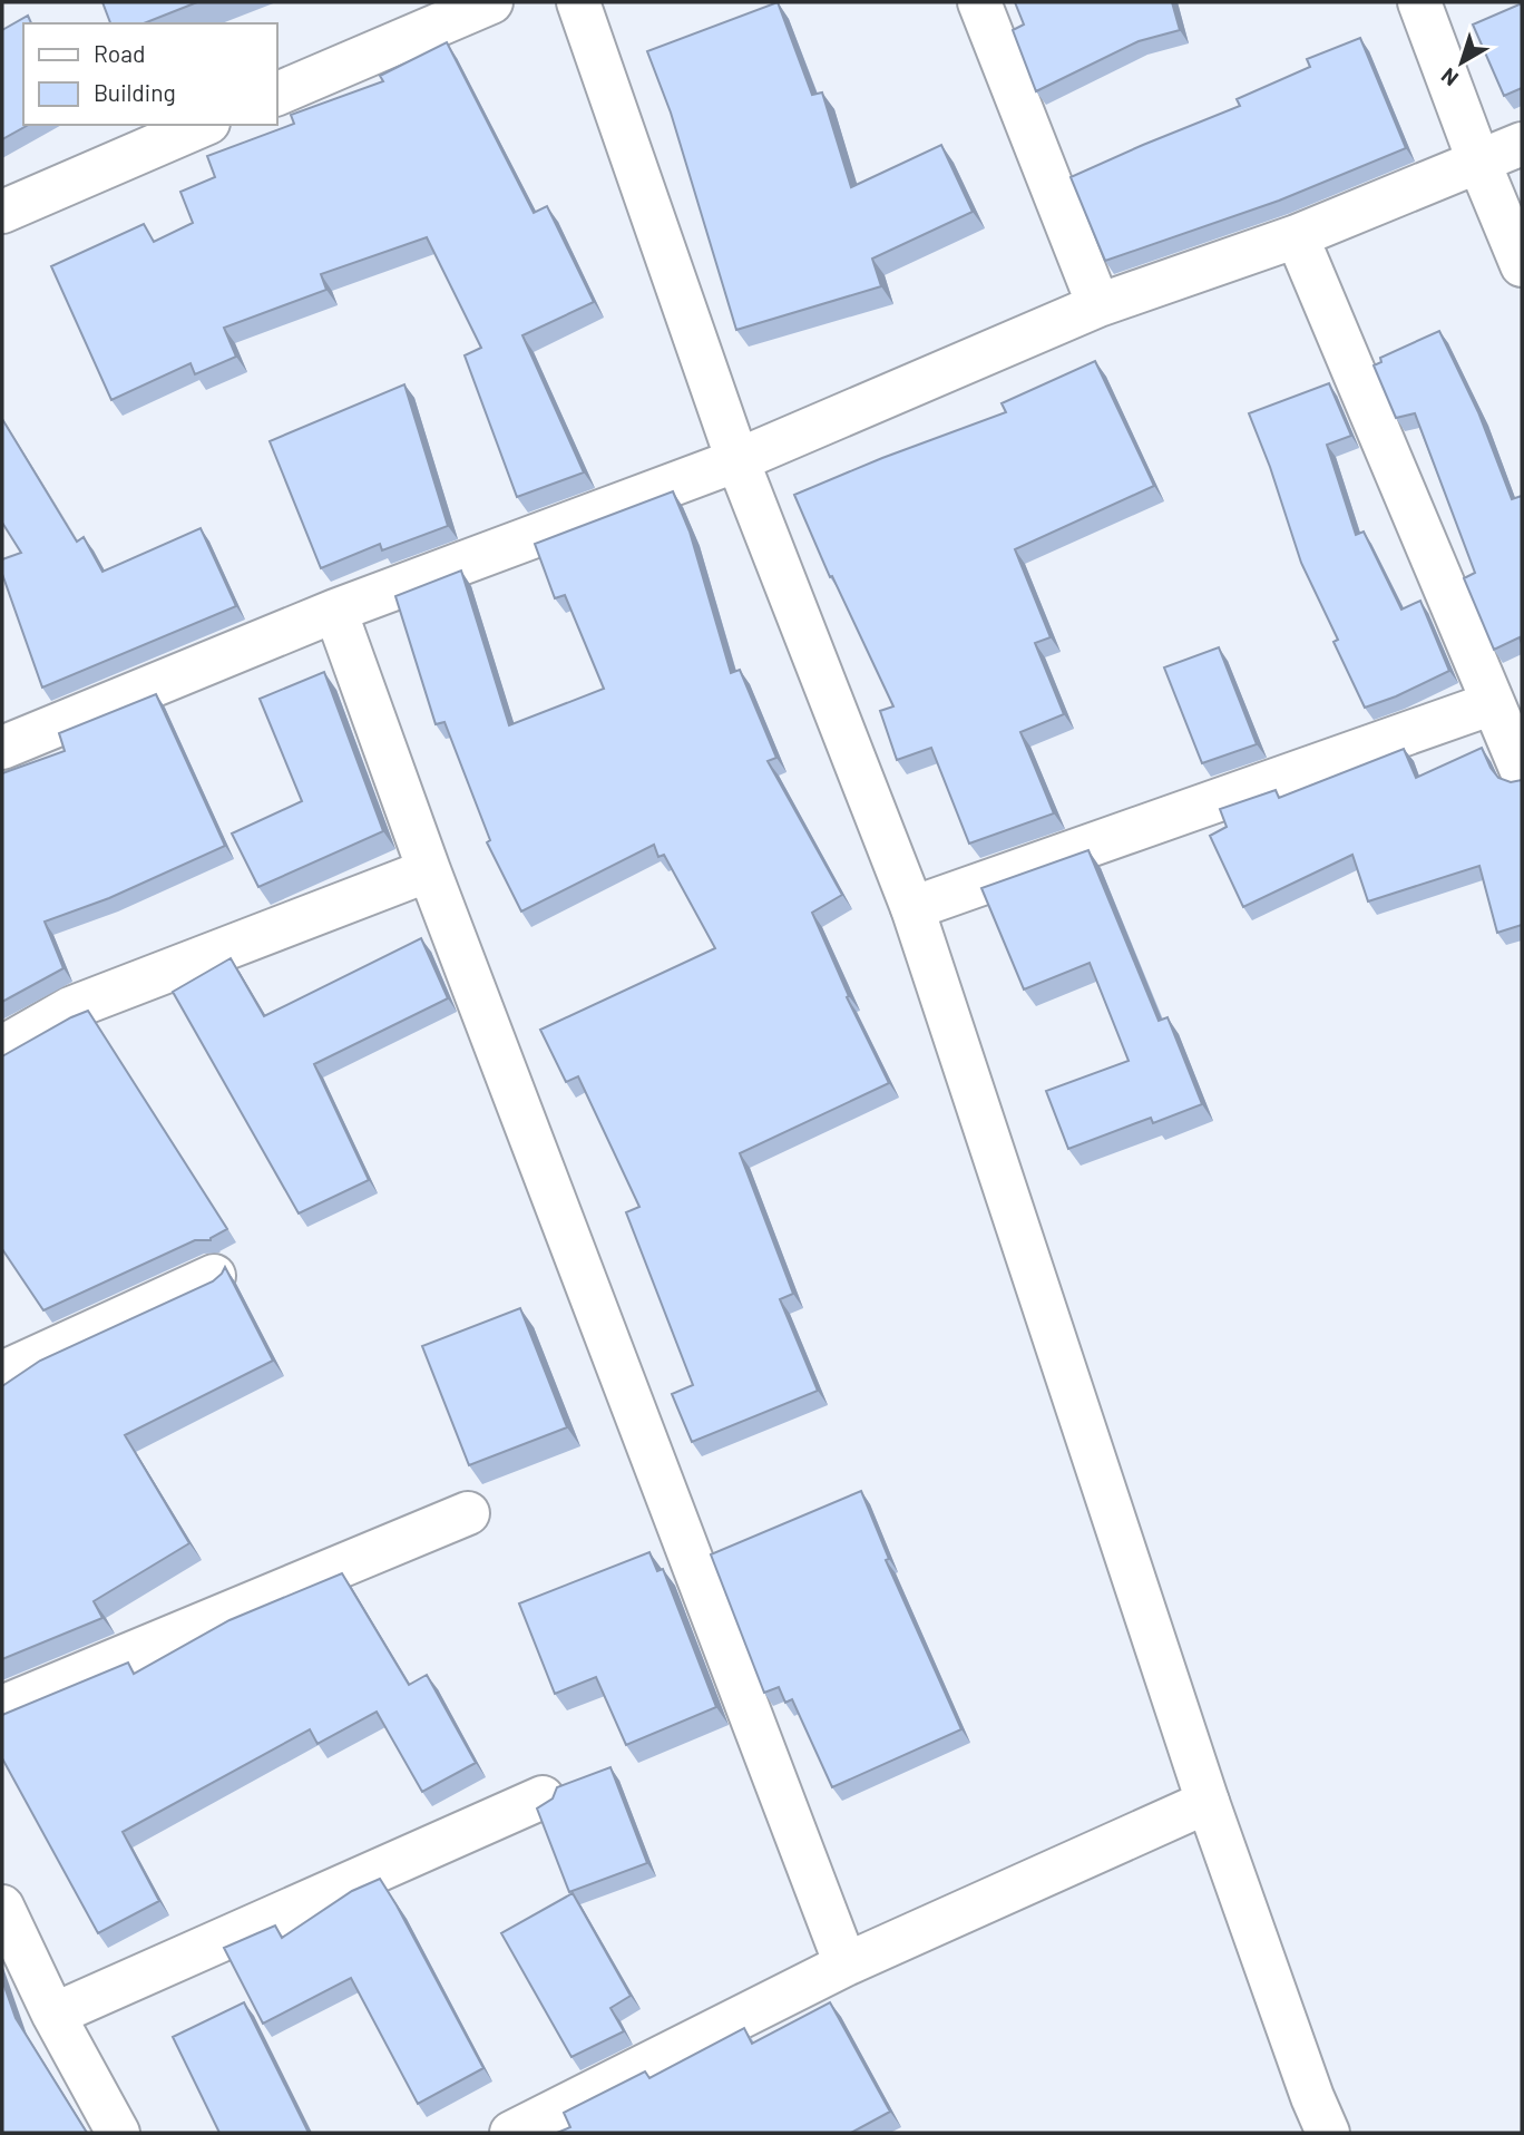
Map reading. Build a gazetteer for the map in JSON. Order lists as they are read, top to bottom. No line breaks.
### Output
{"legend":["Road","Building"],"north":"bottom left"}
